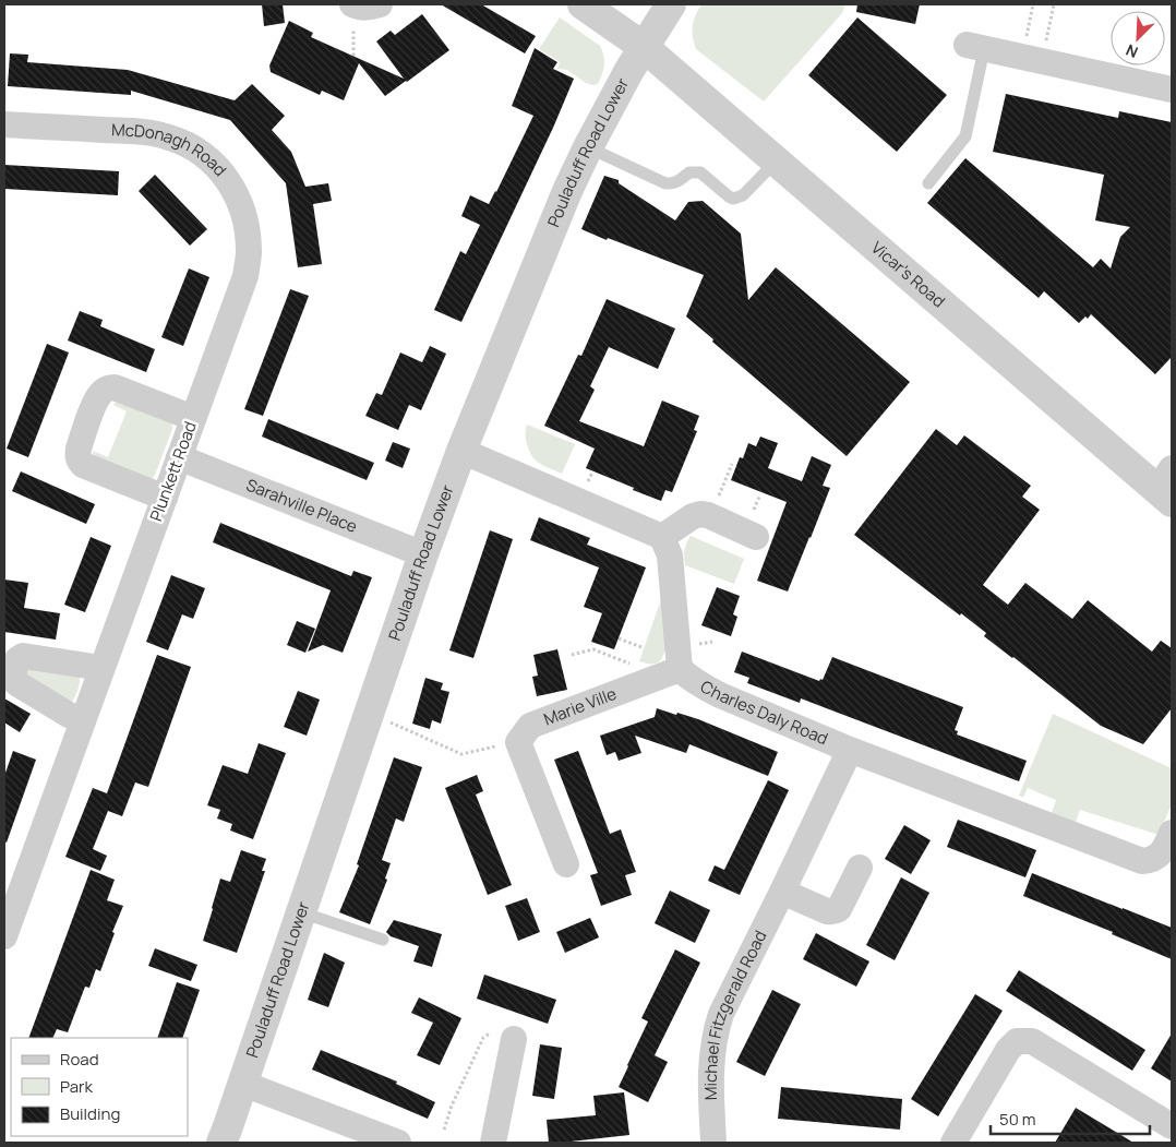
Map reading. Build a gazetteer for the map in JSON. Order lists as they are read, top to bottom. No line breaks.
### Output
{"streets":{"street":["Pouladuff Road Lower","McDonagh Road","Vicar's Road","Plunkett Road","Sarahville Place","Marie Ville","Charles Daly Road","Michael Fitzgerald Road"]},"crossings":[["Pouladuff Road Lower","Vicar's Road"],["Pouladuff Road Lower","Sarahville Place"],["McDonagh Road","Plunkett Road"],["Plunkett Road","Sarahville Place"],["Marie Ville","Charles Daly Road"],["Charles Daly Road","Michael Fitzgerald Road"]],"legend":["Road","Park","Building"],"scale_bar":"50 m","north":"bottom left"}
